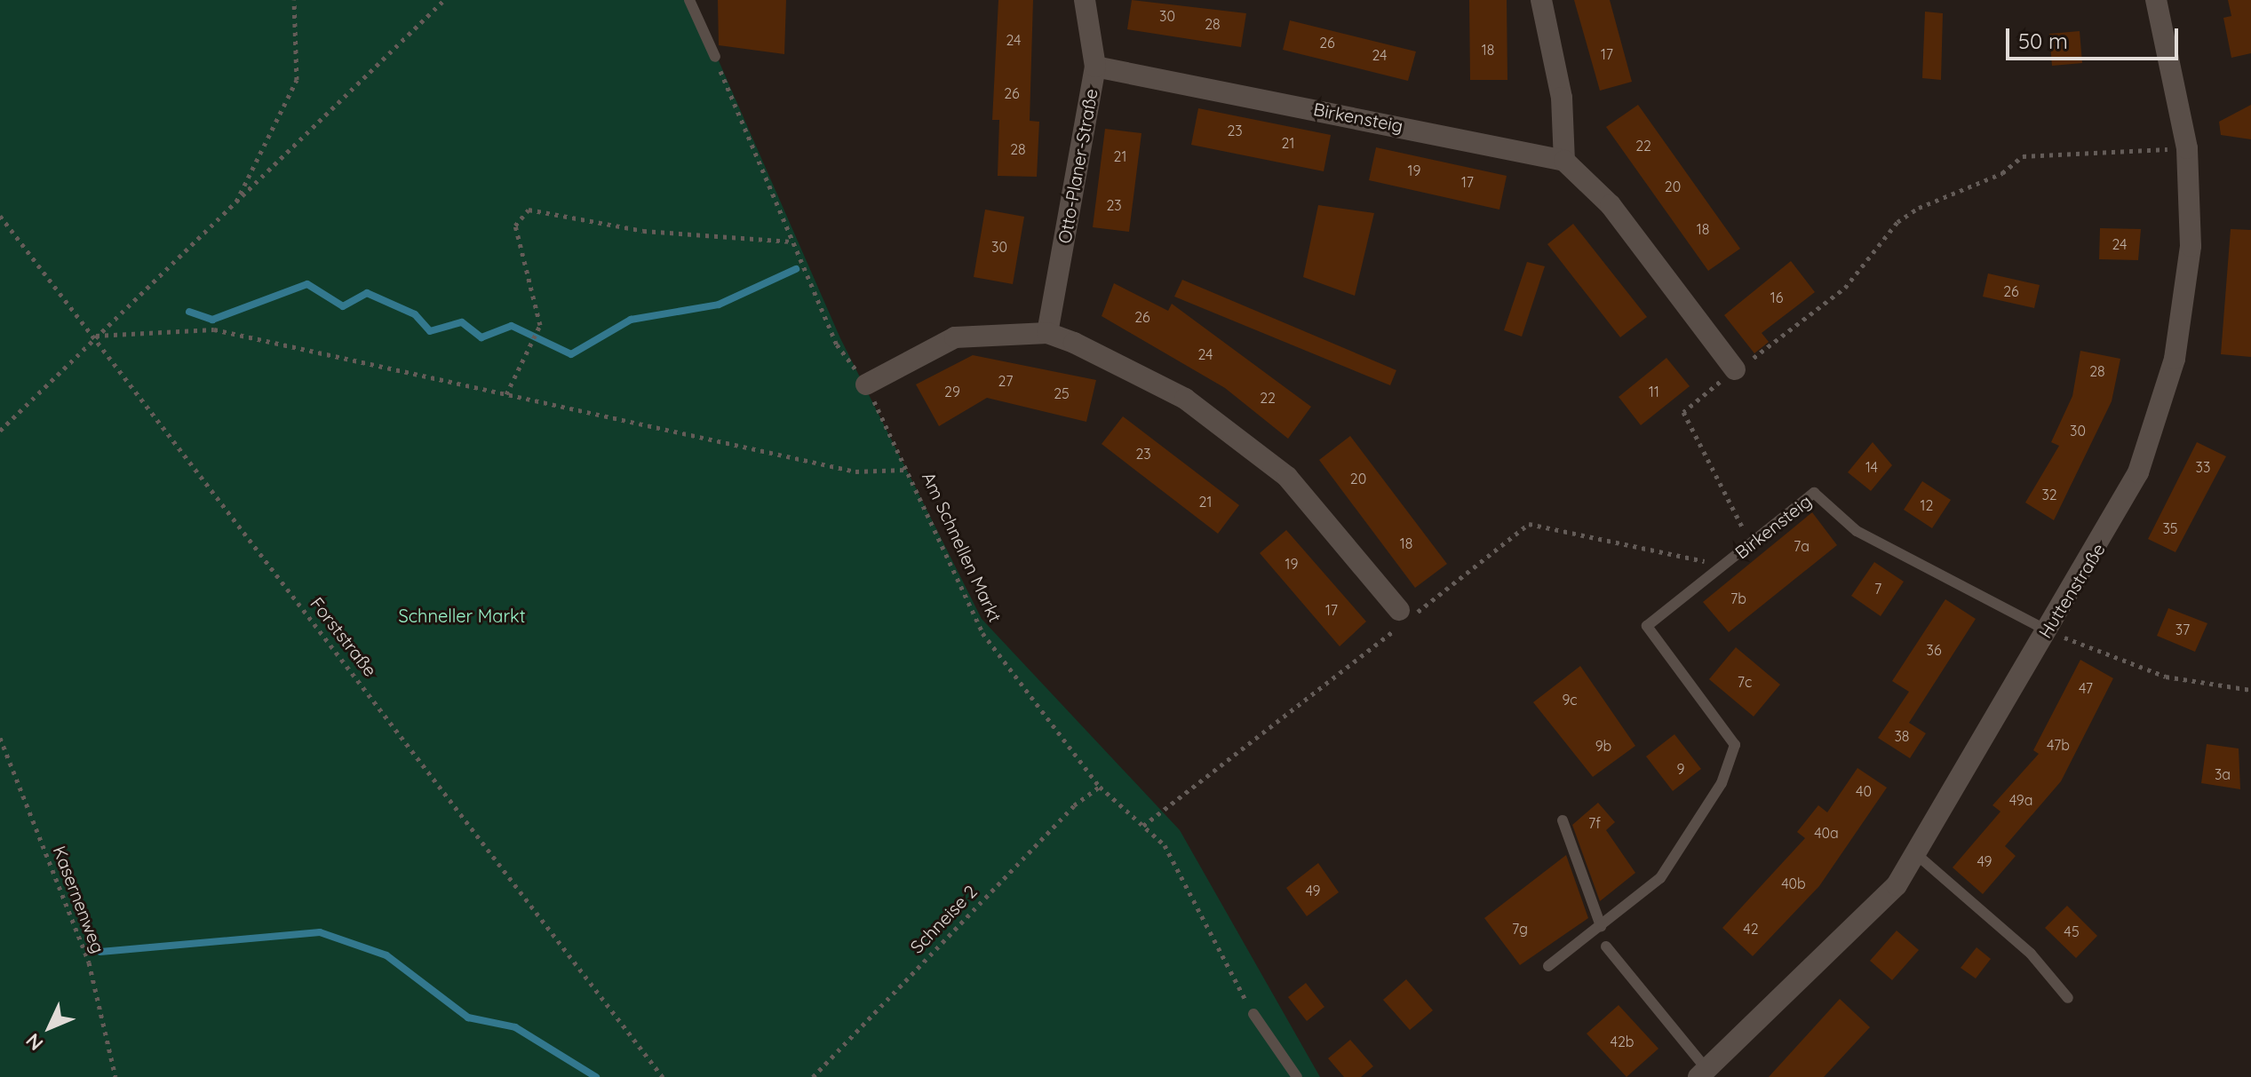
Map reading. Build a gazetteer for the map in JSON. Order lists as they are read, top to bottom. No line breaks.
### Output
{"streets":{"street":["Birkensteig","Otto-Planer-Straße","Huttenstraße"],"path":["Am Schnellen Markt","Forststraße","Kasernenweg","Schneise 2"]},"crossings":[["Birkensteig","Otto-Planer-Straße"],["Birkensteig","Huttenstraße"],["Am Schnellen Markt","Schneise 2"]],"parks":["Schneller Markt"],"house_numbers":["30","28","24","26","18","17","24","26","23","21","22","28","21","19","17","20","23","18","24","30","26","16","26","24","28","27","29","11","25","22","30","23","14","33","20","32","21","12","35","18","7a","19","7","7b","17","37","36","7c","47","9c","38","47b","9b","9","3a","40","49a","7f","40a","49","40b","49","7g","42","45","42b"],"scale_bar":"50 m","north":"bottom left"}
